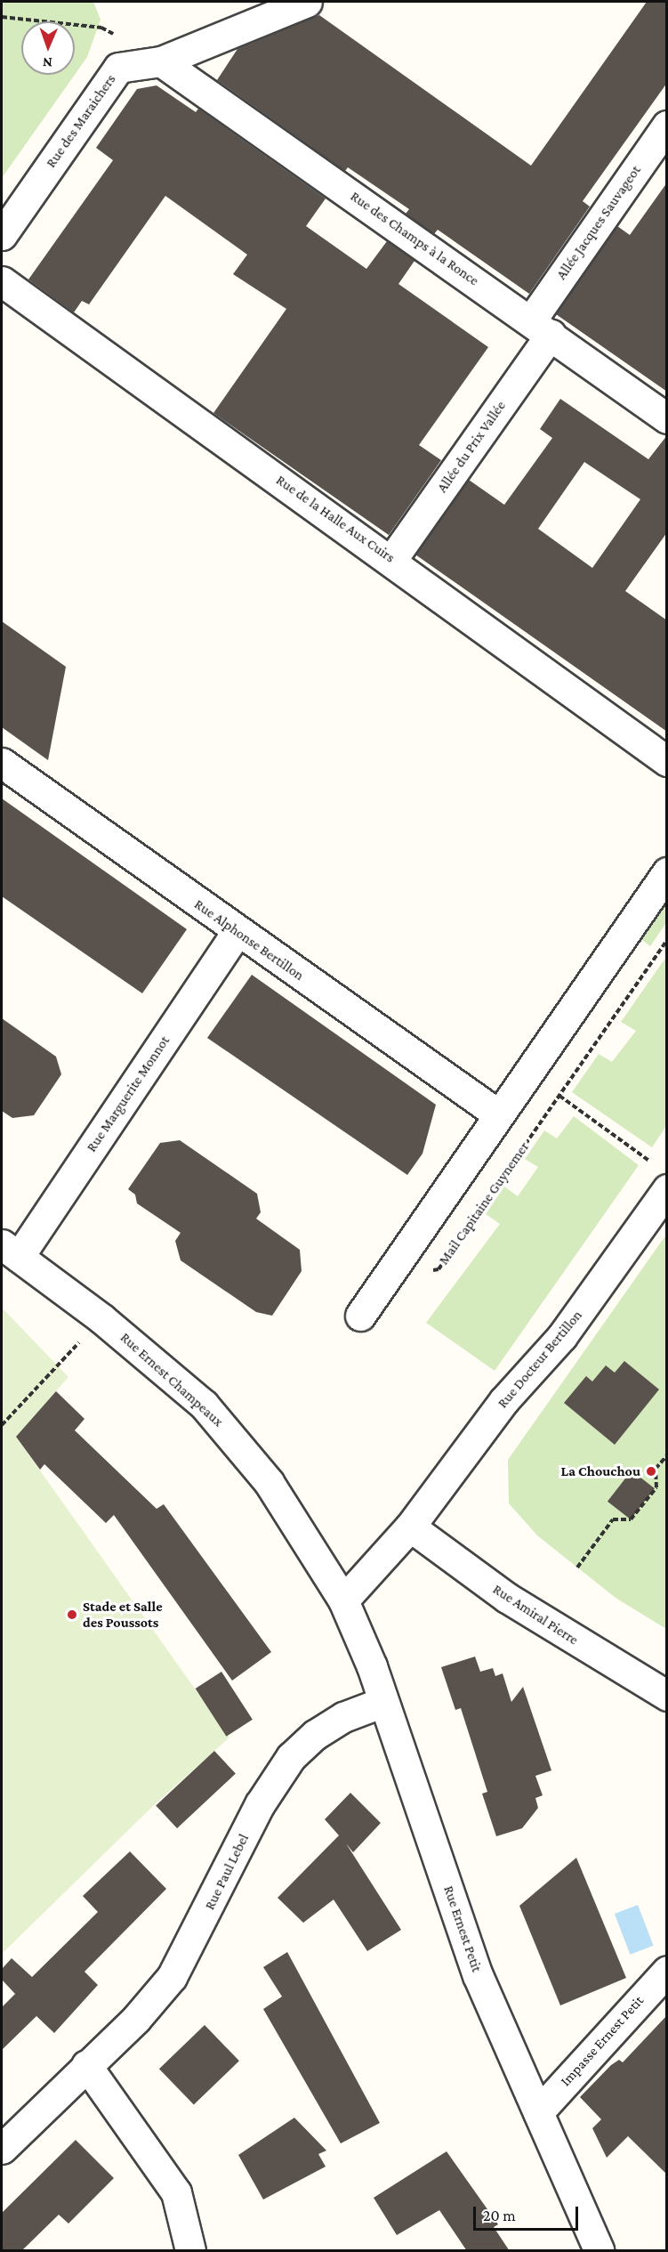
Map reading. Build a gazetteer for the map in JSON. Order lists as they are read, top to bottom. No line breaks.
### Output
{"streets":{"street":["Rue des Maraichers","Allée Jacques Sauvageot","Rue des Champs à la Ronce","Allée du Prix Vallée","Rue de la Halle Aux Cuirs","Rue Alphonse Bertillon","Rue Marguerite Monnot","Rue Docteur Bertillon","Rue Ernest Champeaux","Rue Amiral Pierre","Rue Paul Lebel","Rue Ernest Petit","Impasse Ernest Petit"],"path":["Mail Capitaine Guynemer"]},"crossings":[["Rue des Maraichers","Rue des Champs à la Ronce"],["Allée Jacques Sauvageot","Rue des Champs à la Ronce"],["Allée Jacques Sauvageot","Allée du Prix Vallée"],["Rue des Champs à la Ronce","Allée du Prix Vallée"],["Allée du Prix Vallée","Rue de la Halle Aux Cuirs"],["Rue Alphonse Bertillon","Rue Marguerite Monnot"],["Rue Marguerite Monnot","Rue Ernest Champeaux"],["Rue Docteur Bertillon","Rue Ernest Champeaux"],["Rue Docteur Bertillon","Rue Amiral Pierre"],["Rue Docteur Bertillon","Rue Ernest Petit"],["Rue Ernest Champeaux","Rue Ernest Petit"],["Rue Paul Lebel","Rue Ernest Petit"],["Rue Ernest Petit","Impasse Ernest Petit"]],"places":["La Chouchou","Stade et Salle des Poussots"],"scale_bar":"20 m","north":"bottom"}
